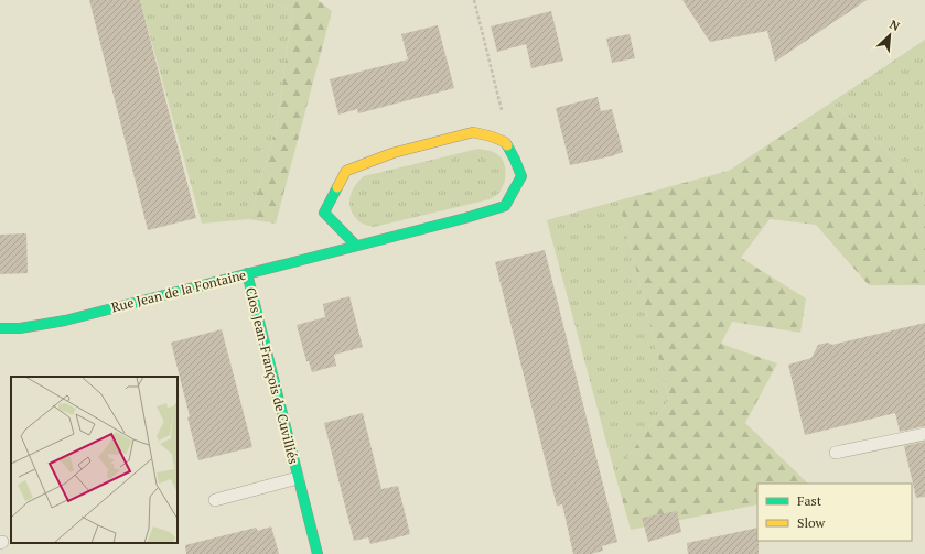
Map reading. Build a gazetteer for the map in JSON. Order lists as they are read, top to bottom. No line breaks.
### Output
{"streets":{"street":["Rue Jean de la Fontaine","Clos Jean-François de Cuvilliés"]},"crossings":[["Rue Jean de la Fontaine","Clos Jean-François de Cuvilliés"]],"legend":["Fast","Slow"],"north":"top right"}
